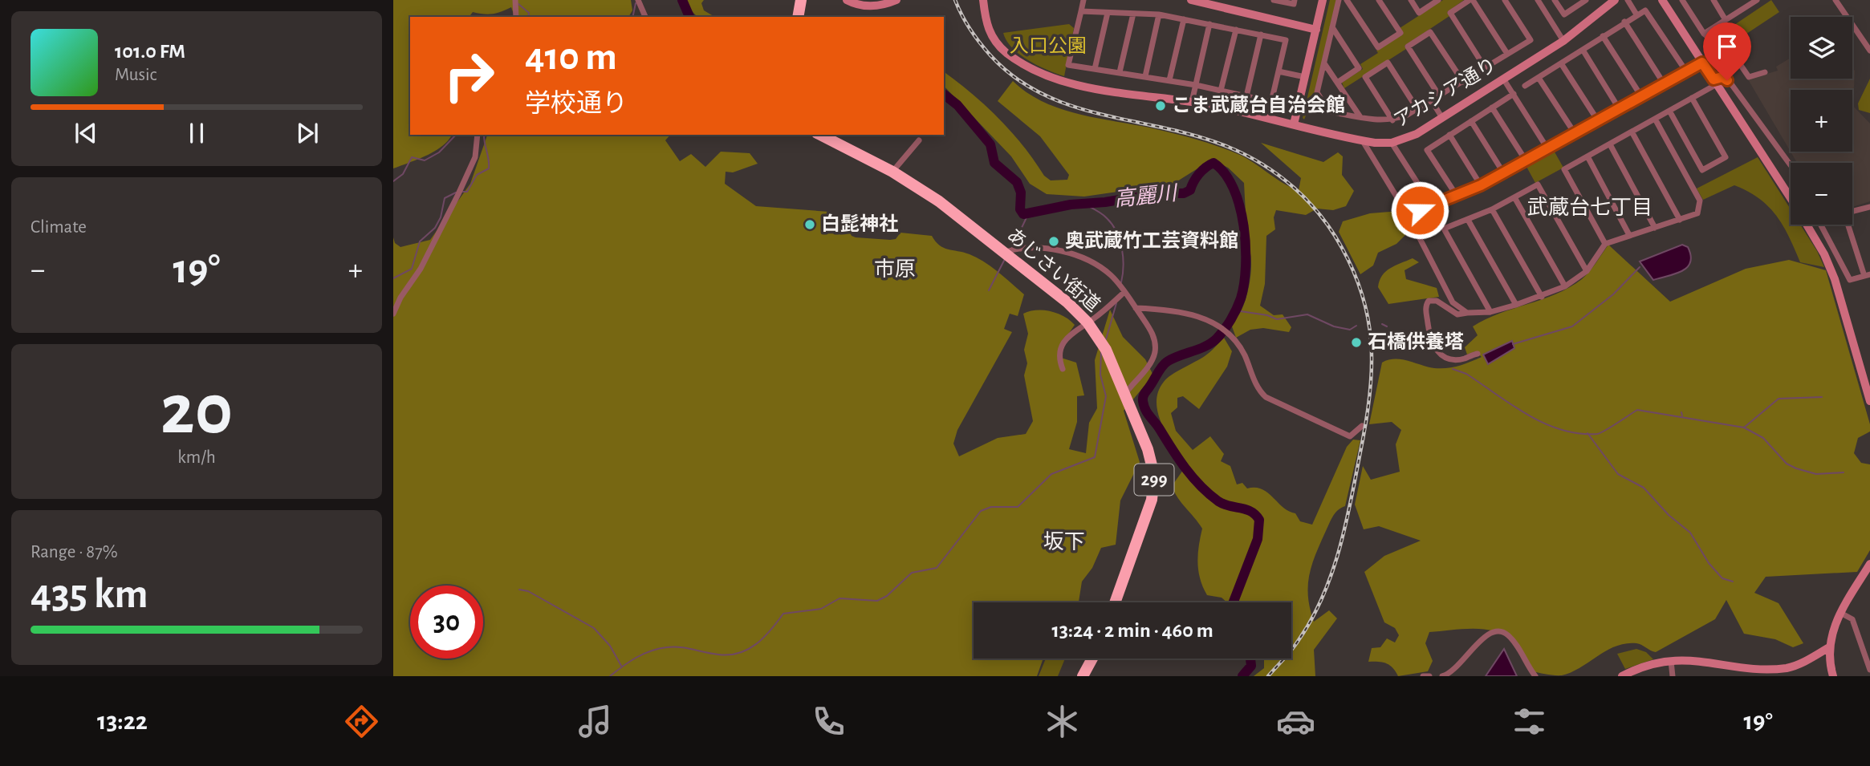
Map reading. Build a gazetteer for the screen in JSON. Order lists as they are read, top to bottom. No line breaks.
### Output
{"streets":{"highway":["あじさい街道","299"],"street":["アカシア通り"]},"districts":["武蔵台七丁目","市原","坂下"],"water":["高麗川"],"parks":["入口公園"],"places":["こま武蔵台自治会館","白髭神社","奥武蔵竹工芸資料館","石橋供養塔"],"page":{"map_buttons":["+","−"],"turn":["410 m","学校通り"],"song":["101.0 FM","Music"],"tile":["Climate",["20","km/h"],["Range · 87%","435 km"]],"heat":["−","19°","+"],"limit":"30","trip":"13:24 · 2 min · 460 m","tabs":["13:22","19°"]}}
